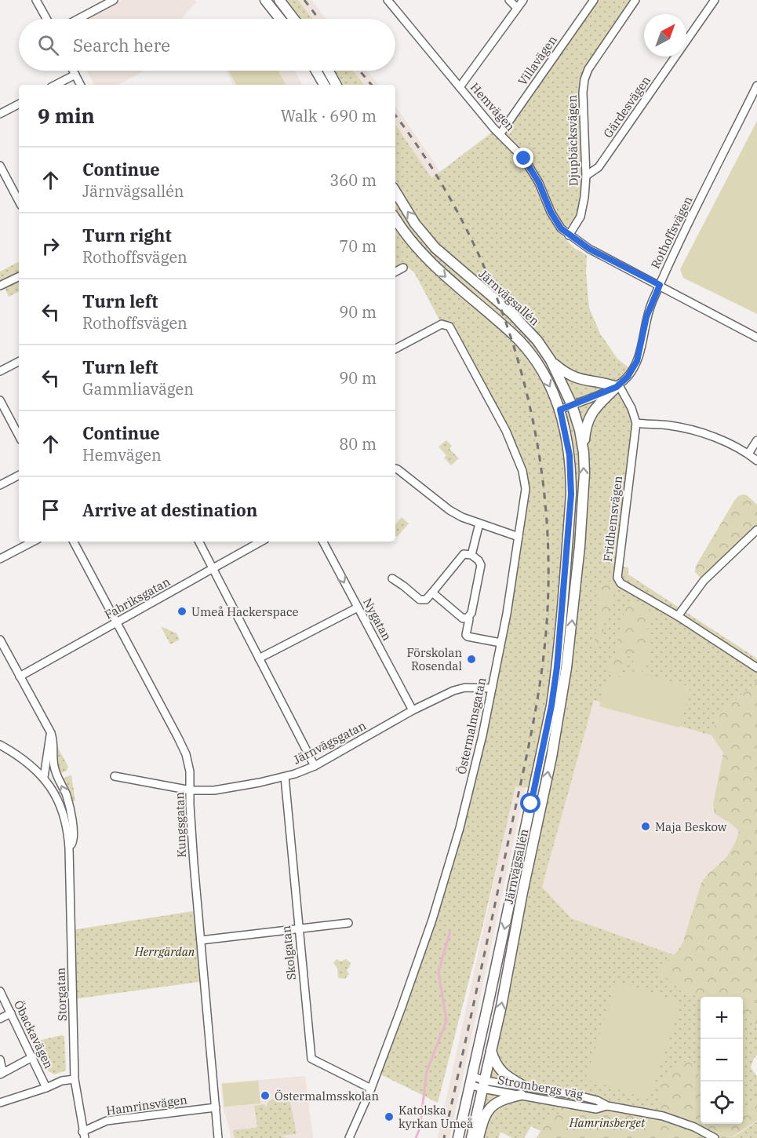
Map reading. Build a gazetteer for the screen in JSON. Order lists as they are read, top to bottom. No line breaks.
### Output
{"streets":{"main road":["Järnvägsallén"],"street":["Villavägen","Hemvägen","Gärdesvägen","Djupbäcksvägen","Rothoffsvägen","Fridhemsvägen","Fabriksgatan","Nygatan","Östermalmsgatan","Järnvägsgatan","Kungsgatan","Skolgatan","Storgatan","Öbackavägen","Strombergs väg","Hamrinsvägen"]},"crossings":[["Villavägen","Hemvägen"],["Hemvägen","Djupbäcksvägen"],["Hemvägen","Rothoffsvägen"],["Gärdesvägen","Djupbäcksvägen"],["Rothoffsvägen","Järnvägsallén"],["Rothoffsvägen","Fridhemsvägen"],["Järnvägsallén","Strombergs väg"],["Fabriksgatan","Kungsgatan"],["Fabriksgatan","Storgatan"],["Nygatan","Järnvägsgatan"],["Östermalmsgatan","Järnvägsgatan"],["Östermalmsgatan","Skolgatan"],["Järnvägsgatan","Kungsgatan"],["Järnvägsgatan","Skolgatan"],["Kungsgatan","Hamrinsvägen"],["Storgatan","Hamrinsvägen"]],"one_way":["Nygatan"],"parks":["Herrgärdan","Hamrinsberget"],"places":["Umeå Hackerspace","Förskolan Rosendal","Maja Beskow","Östermalmsskolan","Katolska kyrkan Umeå"],"north":"top right","page":{"search":"Search here","heading":["9 min","Walk · 690 m"],"list":[["Continue","Järnvägsallén","360 m"],["Turn right","Rothoffsvägen","70 m"],["Turn left","Rothoffsvägen","90 m"],["Turn left","Gammliavägen","90 m"],["Continue","Hemvägen","80 m"],"Arrive at destination"],"map_buttons":["+","−"]}}
